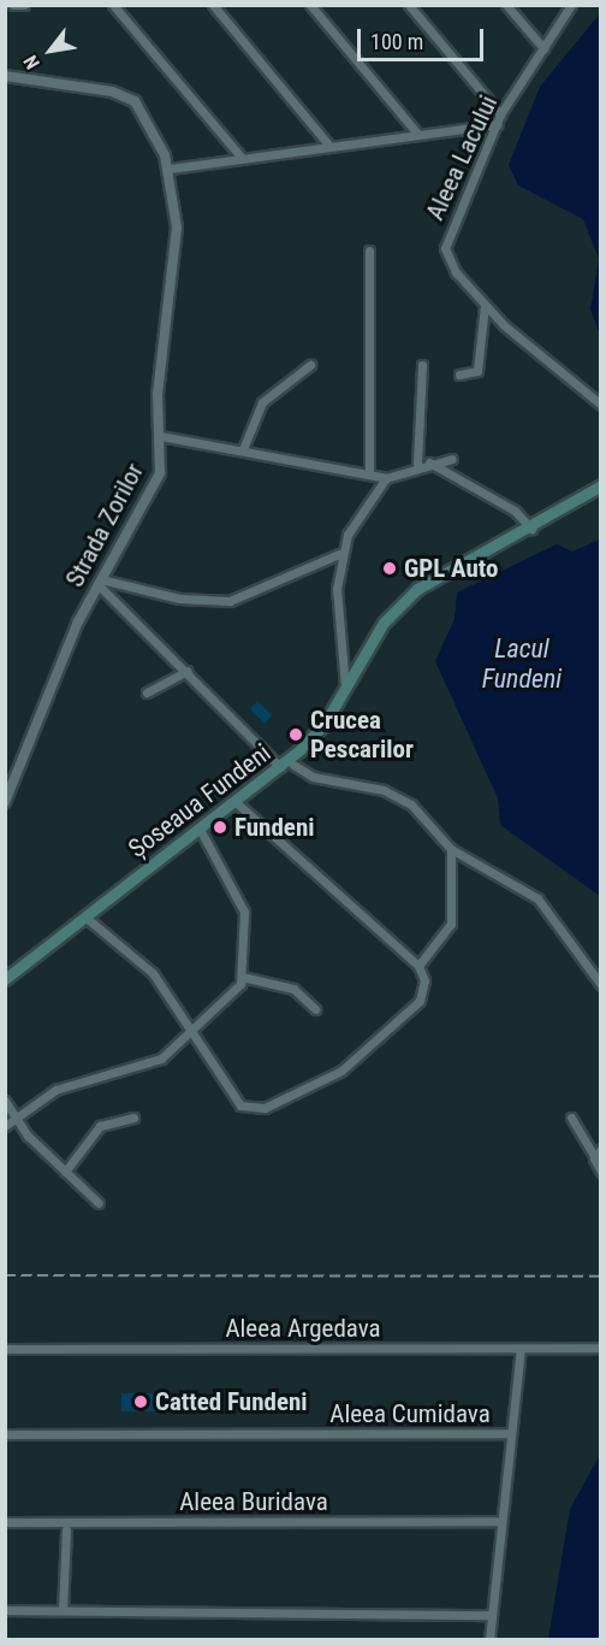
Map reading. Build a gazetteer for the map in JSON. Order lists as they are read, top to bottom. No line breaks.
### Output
{"streets":{"main road":["Șoseaua Fundeni"],"street":["Aleea Lacului","Strada Zorilor","Aleea Argedava","Aleea Cumidava","Aleea Buridava"]},"water":["Lacul Fundeni"],"places":["GPL Auto","Crucea Pescarilor","Fundeni","Catted Fundeni"],"scale_bar":"100 m","north":"bottom left"}
